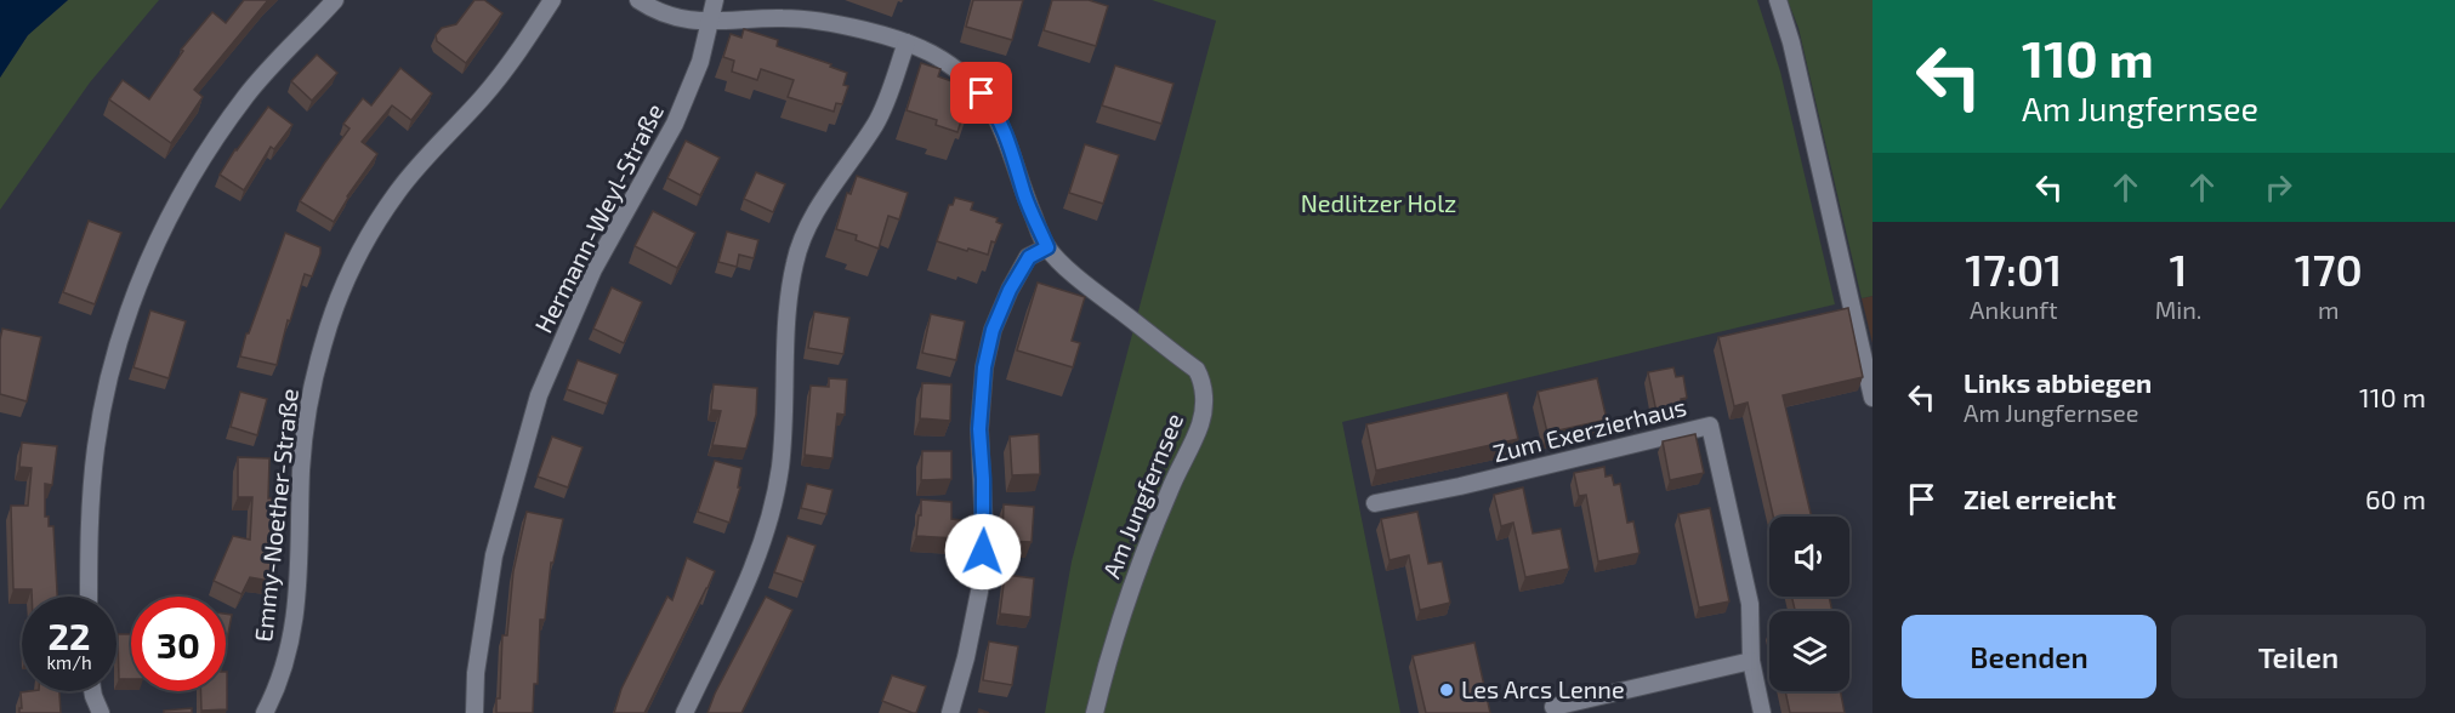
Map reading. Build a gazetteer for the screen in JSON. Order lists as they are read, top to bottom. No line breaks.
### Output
{"streets":{"street":["Hermann-Weyl-Straße","Zum Exerzierhaus","Am Jungfernsee","Emmy-Noether-Straße"]},"crossings":[["Hermann-Weyl-Straße","Am Jungfernsee"]],"parks":["Nedlitzer Holz"],"places":["Les Arcs Lenne"],"page":{"turn":["110 m","Am Jungfernsee"],"eta":["17:01","Ankunft","1","Min.","170","m"],"list":[{"name":"Links abbiegen","note":"Am Jungfernsee","value":"110 m"},{"name":"Ziel erreicht","value":"60 m"}],"speed":"22 km/h","limit":"30","buttons":["Beenden","Teilen"]}}
